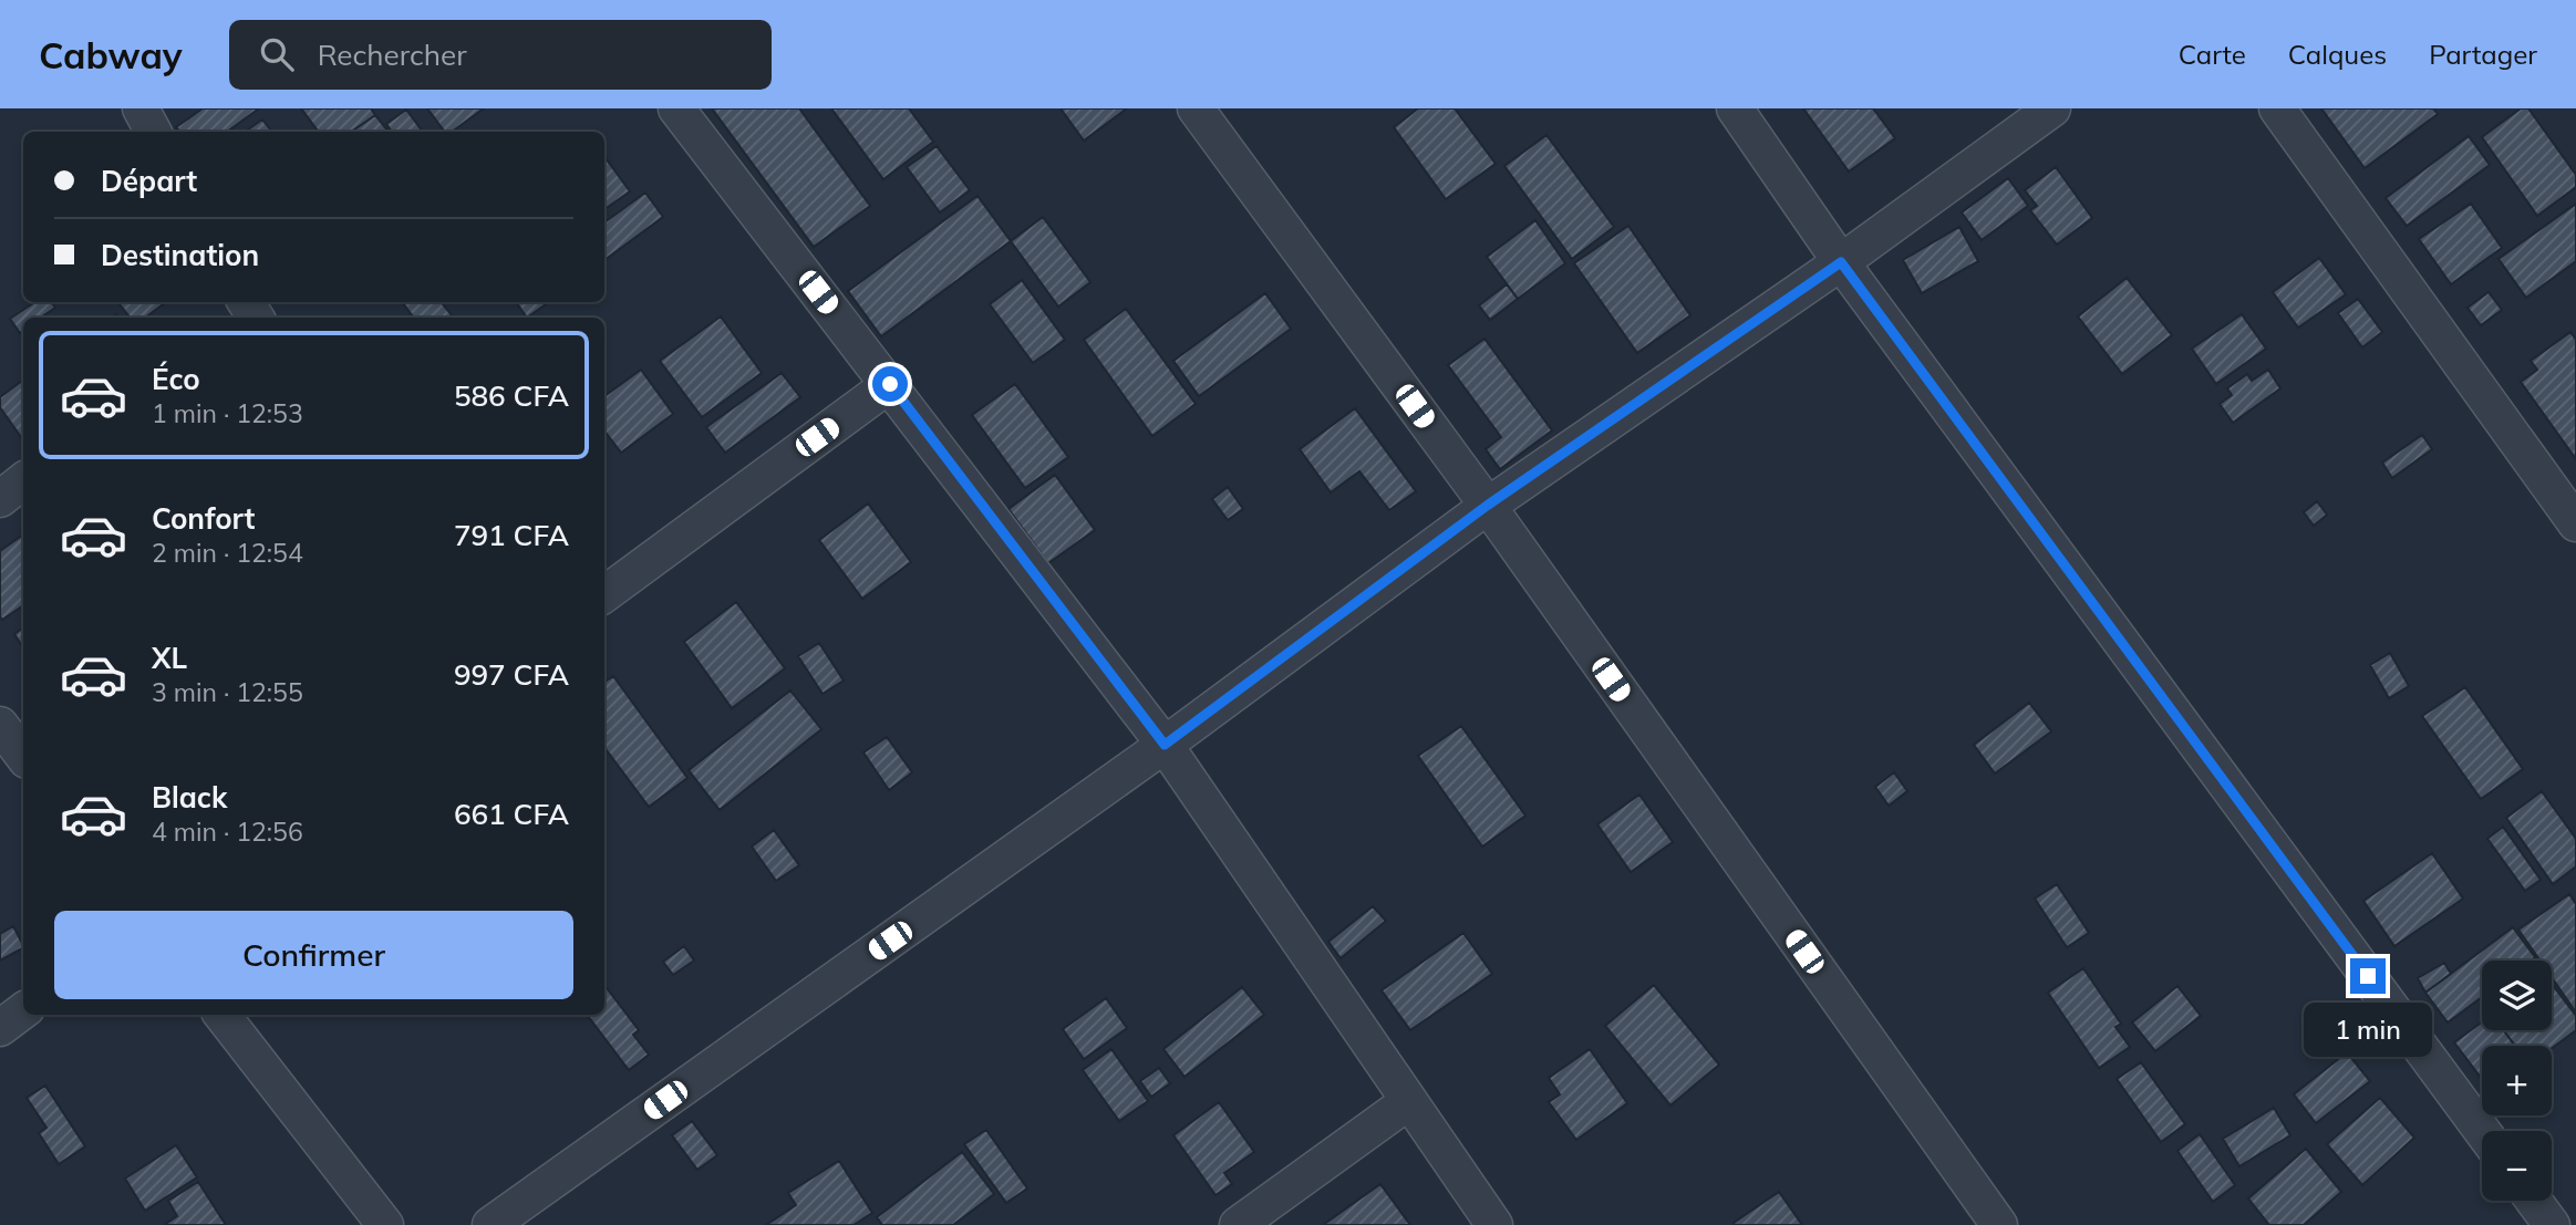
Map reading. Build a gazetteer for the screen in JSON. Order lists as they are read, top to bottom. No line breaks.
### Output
{"page":{"header":"Cabway","search":"Rechercher","nav":["Carte","Calques","Partager"],"banner":["Départ","Destination"],"list":[{"name":"Éco","note":"1 min · 12:53","value":"586 CFA"},{"name":"Confort","note":"2 min · 12:54","value":"791 CFA"},{"name":"XL","note":"3 min · 12:55","value":"997 CFA"},{"name":"Black","note":"4 min · 12:56","value":"661 CFA"}],"buttons":"Confirmer","map_buttons":["+","−"],"bubble":"1 min"}}
